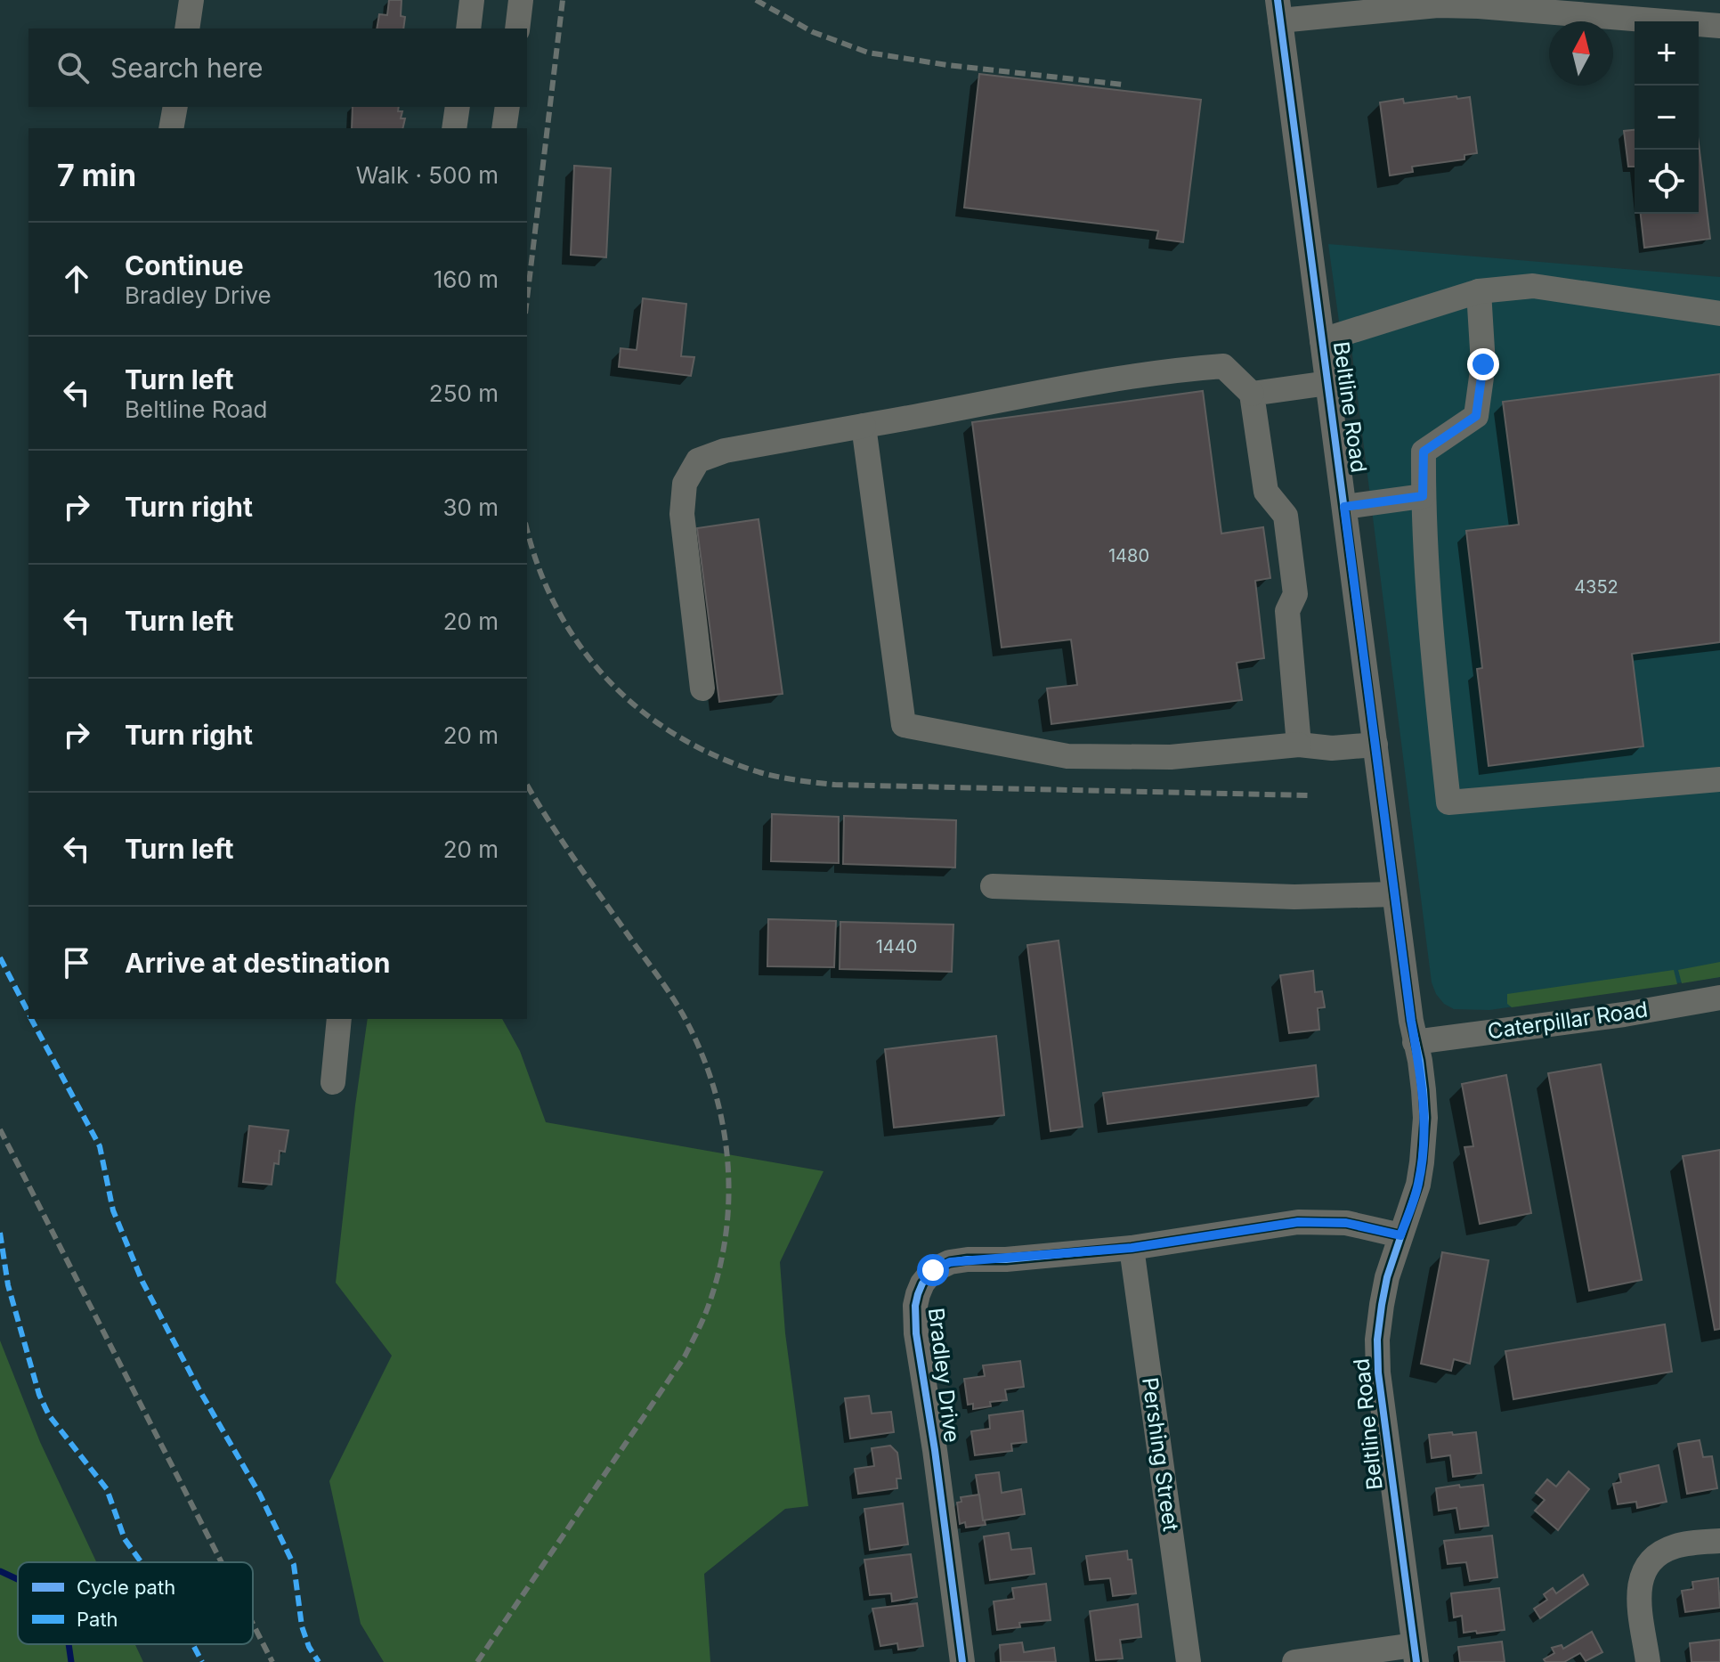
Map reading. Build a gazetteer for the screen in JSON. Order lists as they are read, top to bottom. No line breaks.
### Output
{"streets":{"street":["Beltline Road","Caterpillar Road","Bradley Drive","Pershing Street"]},"crossings":[["Beltline Road","Caterpillar Road"],["Beltline Road","Bradley Drive"],["Bradley Drive","Pershing Street"]],"house_numbers":["1480","4352","1440"],"legend":["Cycle path","Path"],"north":"top","page":{"map_buttons":["+","−"],"search":"Search here","heading":["7 min","Walk · 500 m"],"list":[["Continue","Bradley Drive","160 m"],["Turn left","Beltline Road","250 m"],["Turn right","30 m"],["Turn left","20 m"],["Turn right","20 m"],["Turn left","20 m"],"Arrive at destination"]}}
